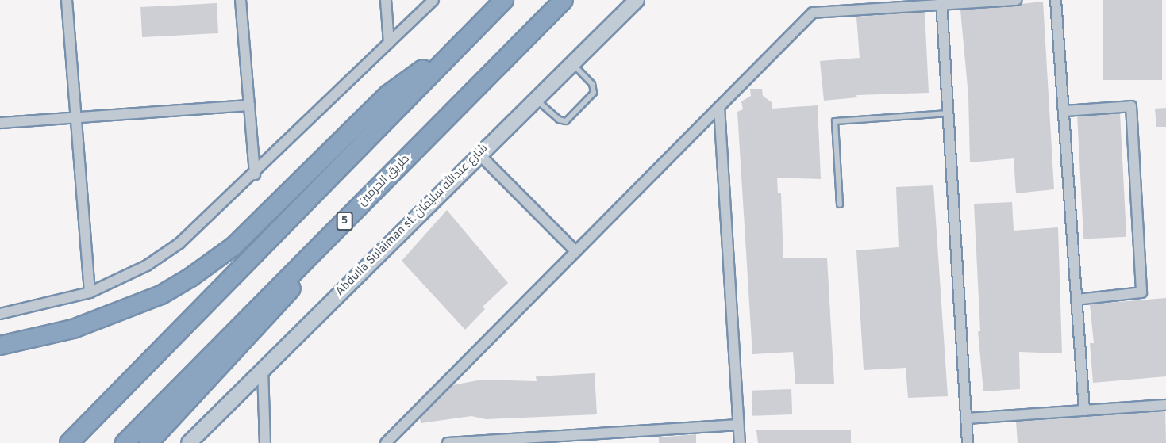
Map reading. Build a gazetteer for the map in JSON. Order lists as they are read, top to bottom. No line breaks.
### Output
{"streets":{"highway":["طريق الحرمين","5"],"main road":["Abdulla Sulaiman st. شارع عبدالله سليمان"]}}
